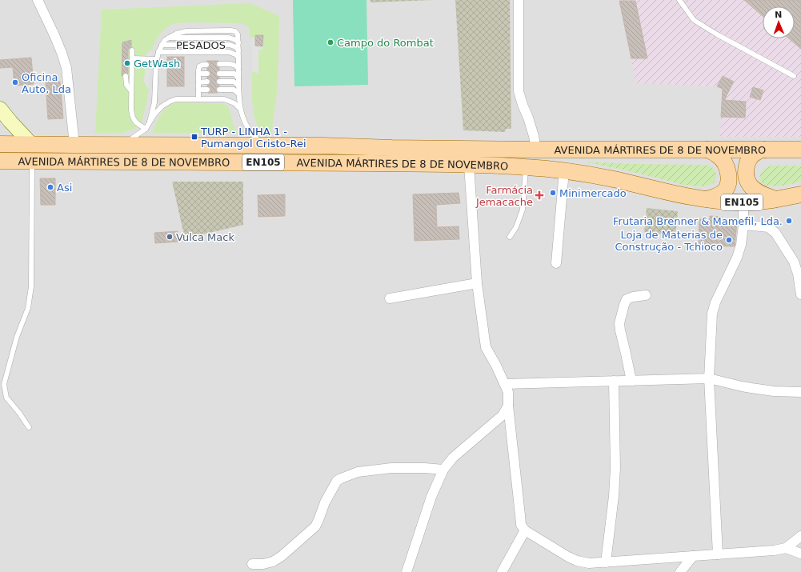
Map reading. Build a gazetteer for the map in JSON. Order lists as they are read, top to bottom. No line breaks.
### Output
{"streets":{"main road":["AVENIDA MÁRTIRES DE 8 DE NOVEMBRO","EN105"],"lane":["PESADOS"]},"crossings":[["PESADOS","AVENIDA MÁRTIRES DE 8 DE NOVEMBRO"]],"places":{"other":["Campo do Rombat","GetWash","Oficina Auto, Lda","Asi","Minimercado","Frutaria Brenner & Mamefil, Lda.","Vulca Mack","Loja de Materias de Construção - Tchioco"],"transit":["TURP - LINHA 1 - Pumangol Cristo-Rei"],"health":["Farmácia Jemacache"]},"north":"top"}
